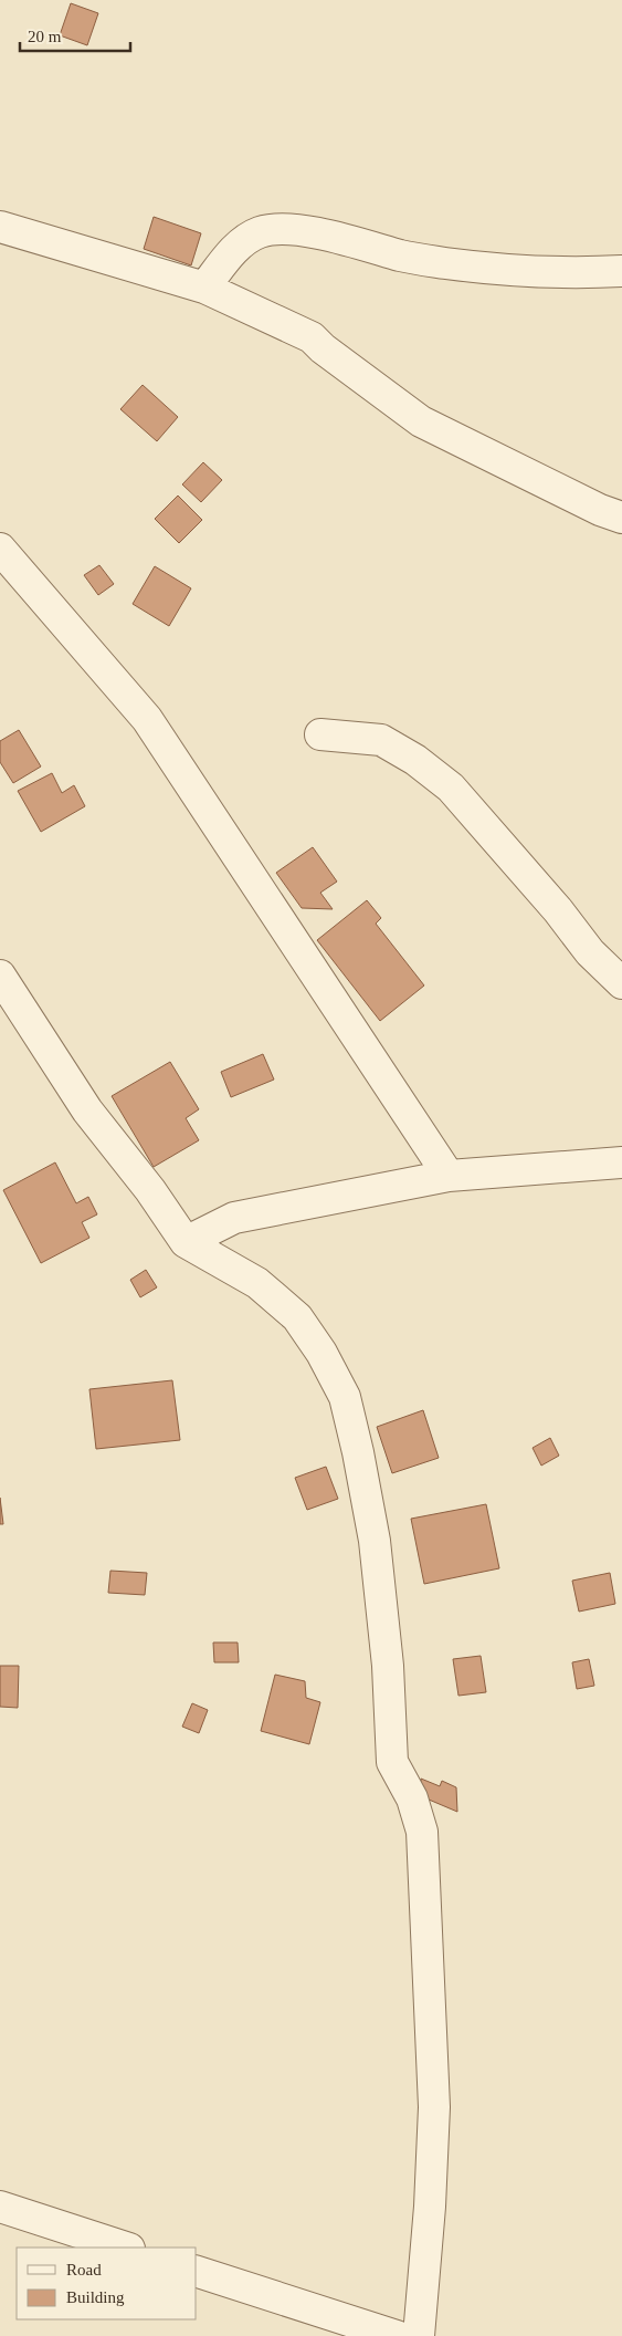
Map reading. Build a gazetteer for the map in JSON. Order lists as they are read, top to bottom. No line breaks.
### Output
{"legend":["Road","Building"],"scale_bar":"20 m"}
